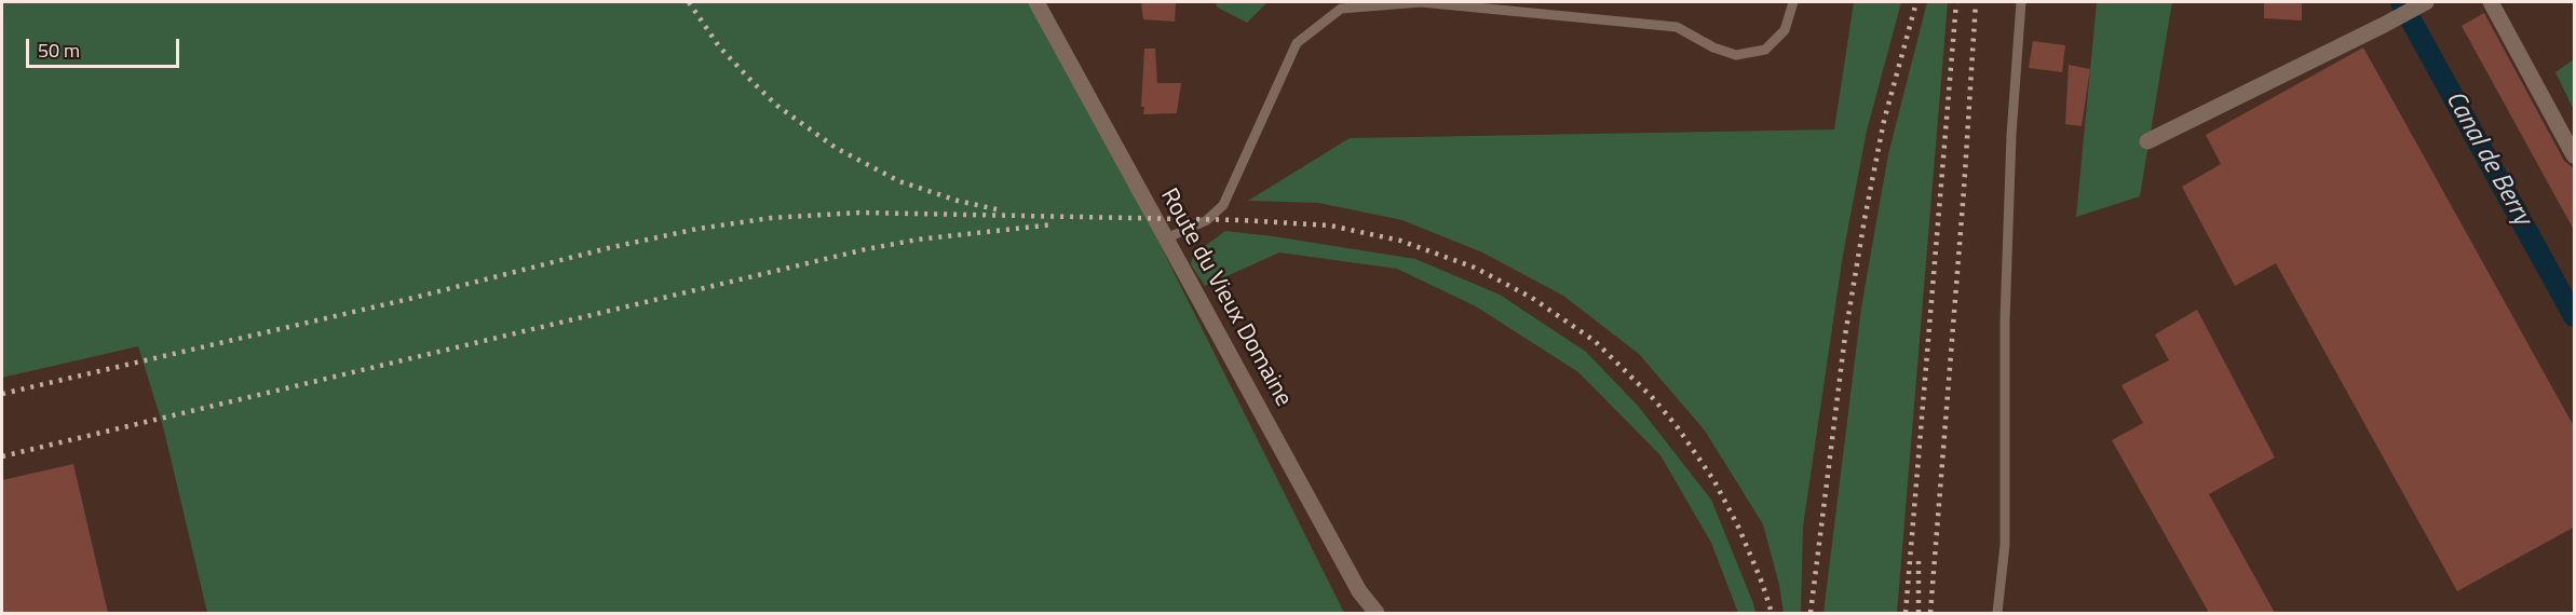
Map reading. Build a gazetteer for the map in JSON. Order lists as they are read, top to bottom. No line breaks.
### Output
{"streets":{"street":["Route du Vieux Domaine"]},"water":["Canal de Berry"],"scale_bar":"50 m"}
